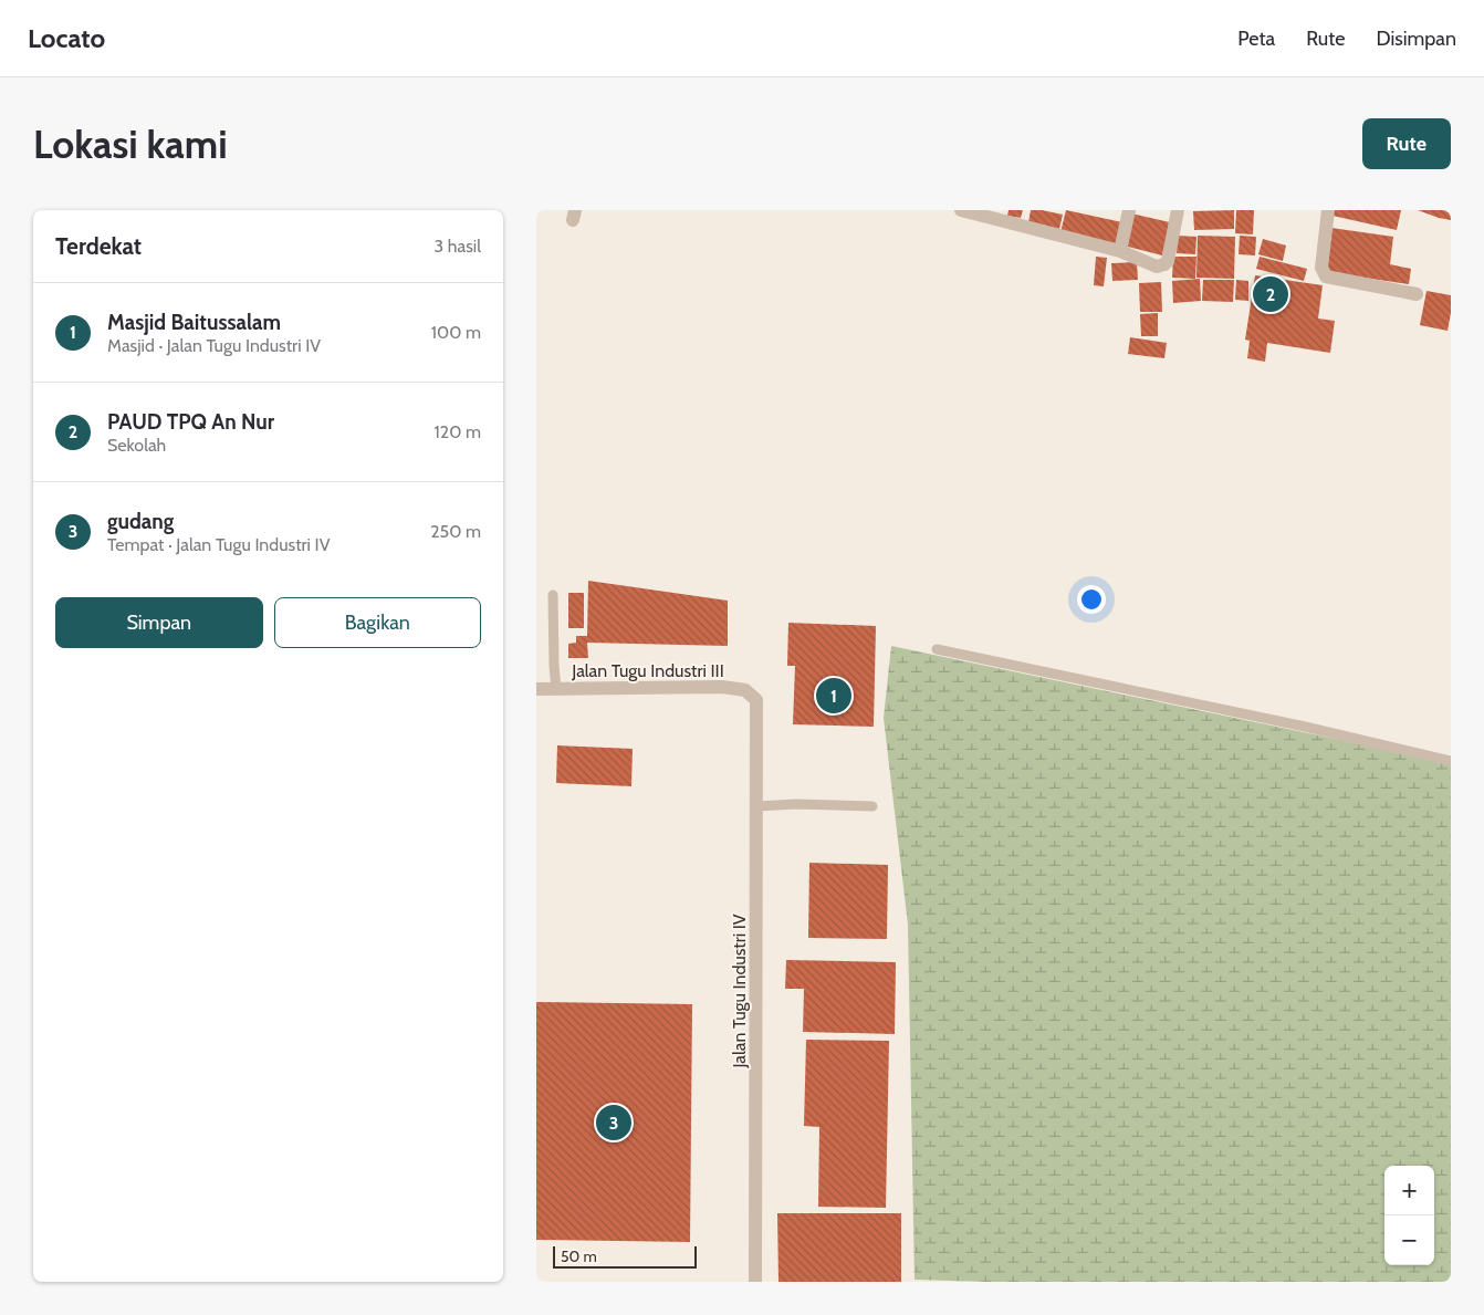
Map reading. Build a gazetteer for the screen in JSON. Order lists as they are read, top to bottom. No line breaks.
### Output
{"streets":{"street":["Jalan Tugu Industri III","Jalan Tugu Industri IV"]},"crossings":[["Jalan Tugu Industri III","Jalan Tugu Industri IV"]],"scale_bar":"50 m","page":{"header":"Locato","nav":["Peta","Rute","Disimpan"],"buttons":["Rute",["Simpan","Bagikan"]],"title":"Lokasi kami","heading":["Terdekat","3 hasil"],"pins":["2","1","3"],"list":[{"mark":"1","name":"Masjid Baitussalam","note":"Masjid · Jalan Tugu Industri IV","value":"100 m"},{"mark":"2","name":"PAUD TPQ An Nur","note":"Sekolah","value":"120 m"},{"mark":"3","name":"gudang","note":"Tempat · Jalan Tugu Industri IV","value":"250 m"}],"map_buttons":["+","−"],"scale":"50 m"}}
